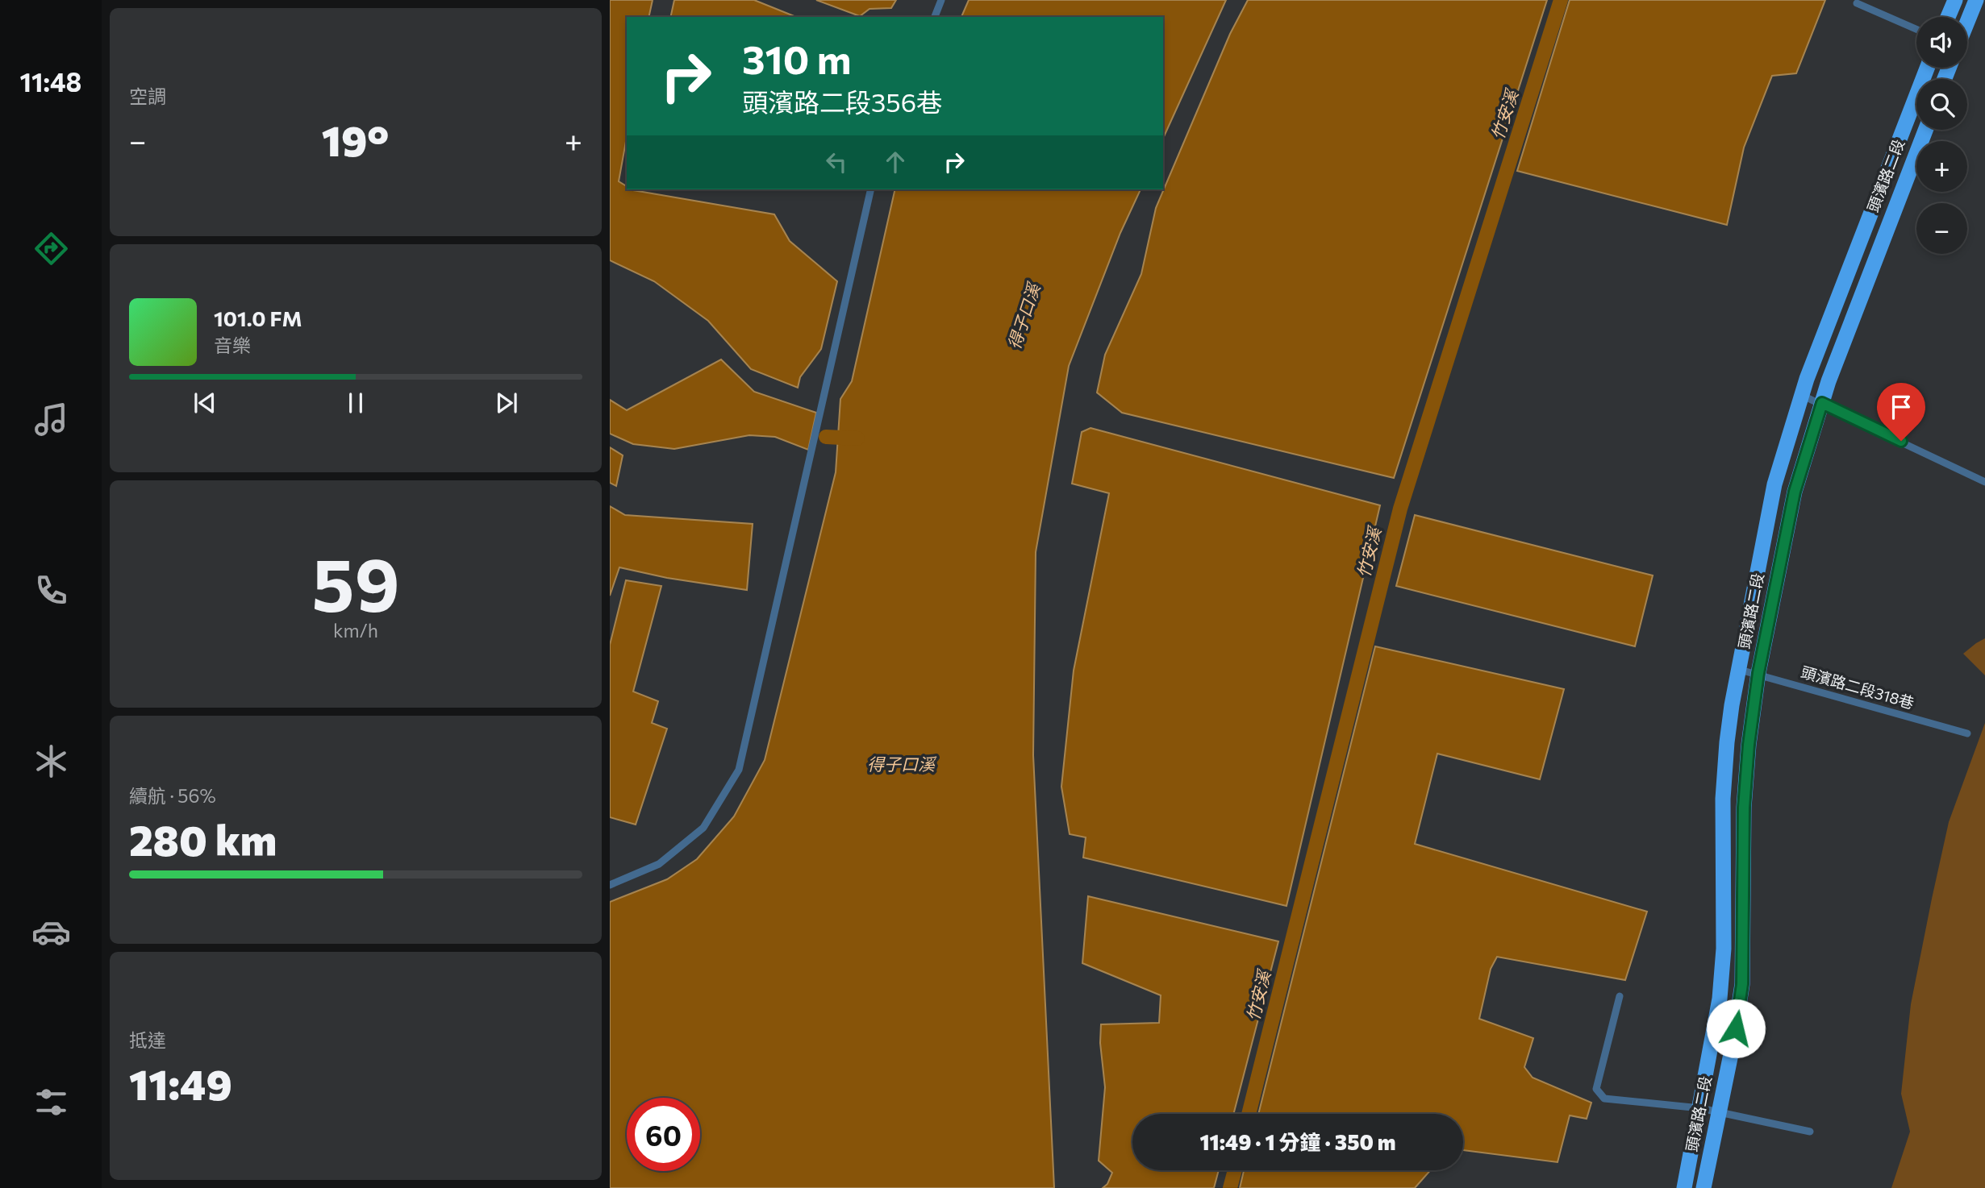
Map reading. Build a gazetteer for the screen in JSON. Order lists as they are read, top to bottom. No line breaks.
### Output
{"streets":{"main road":["頭濱路二段"],"lane":["頭濱路二段318巷"]},"crossings":[["頭濱路二段","頭濱路二段318巷"]],"water":["竹安溪","得子口溪"],"page":{"tabs":"11:48","tile":["空調",["59","km/h"],["續航 · 56%","280 km"],["抵達","11:49"]],"map_buttons":["+","−"],"turn":["310 m","頭濱路二段356巷"],"heat":["−","19°","+"],"song":["101.0 FM","音樂"],"limit":"60","trip":"11:49 · 1 分鐘 · 350 m"}}
